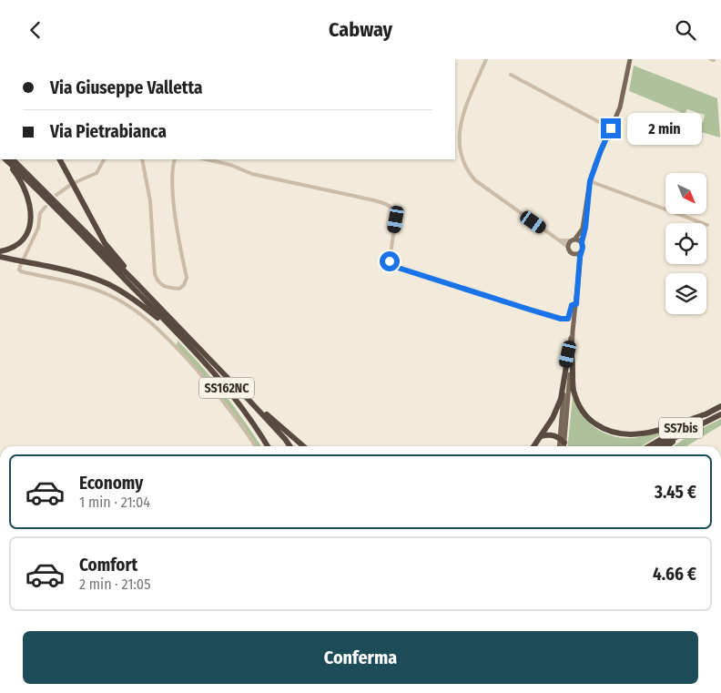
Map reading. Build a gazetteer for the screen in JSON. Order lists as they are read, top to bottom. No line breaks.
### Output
{"streets":{"highway":["SS162NC","SS7bis"]},"north":"bottom right","page":{"header":"Cabway","banner":["Via Giuseppe Valletta","Via Pietrabianca"],"bubble":"2 min","list":[{"name":"Economy","note":"1 min · 21:04","value":"3.45 €"},{"name":"Comfort","note":"2 min · 21:05","value":"4.66 €"}],"buttons":"Conferma"}}
